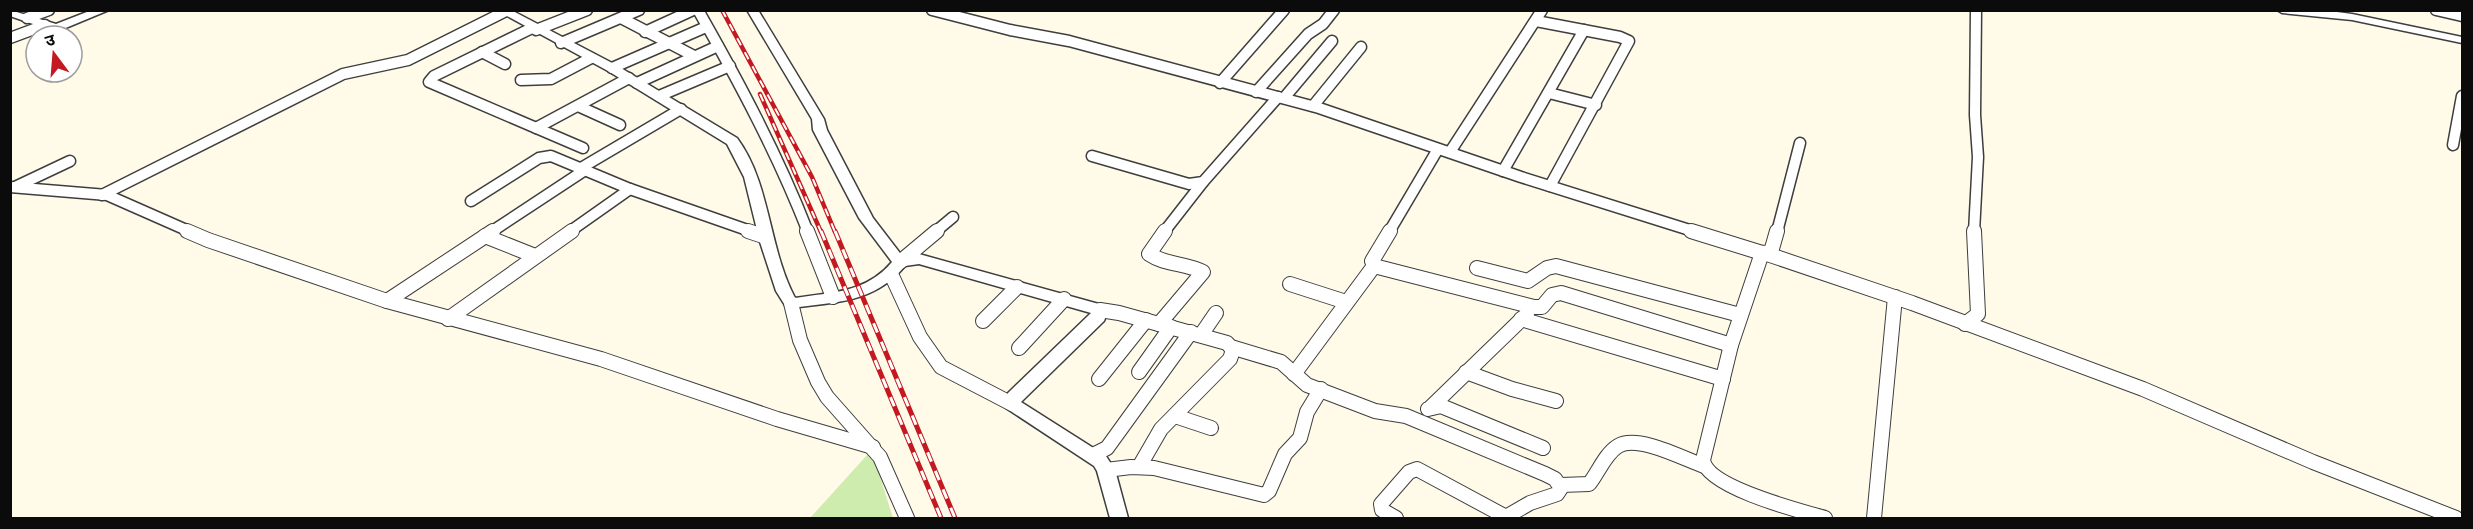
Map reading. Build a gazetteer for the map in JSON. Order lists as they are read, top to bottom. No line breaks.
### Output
{"north":"top"}
